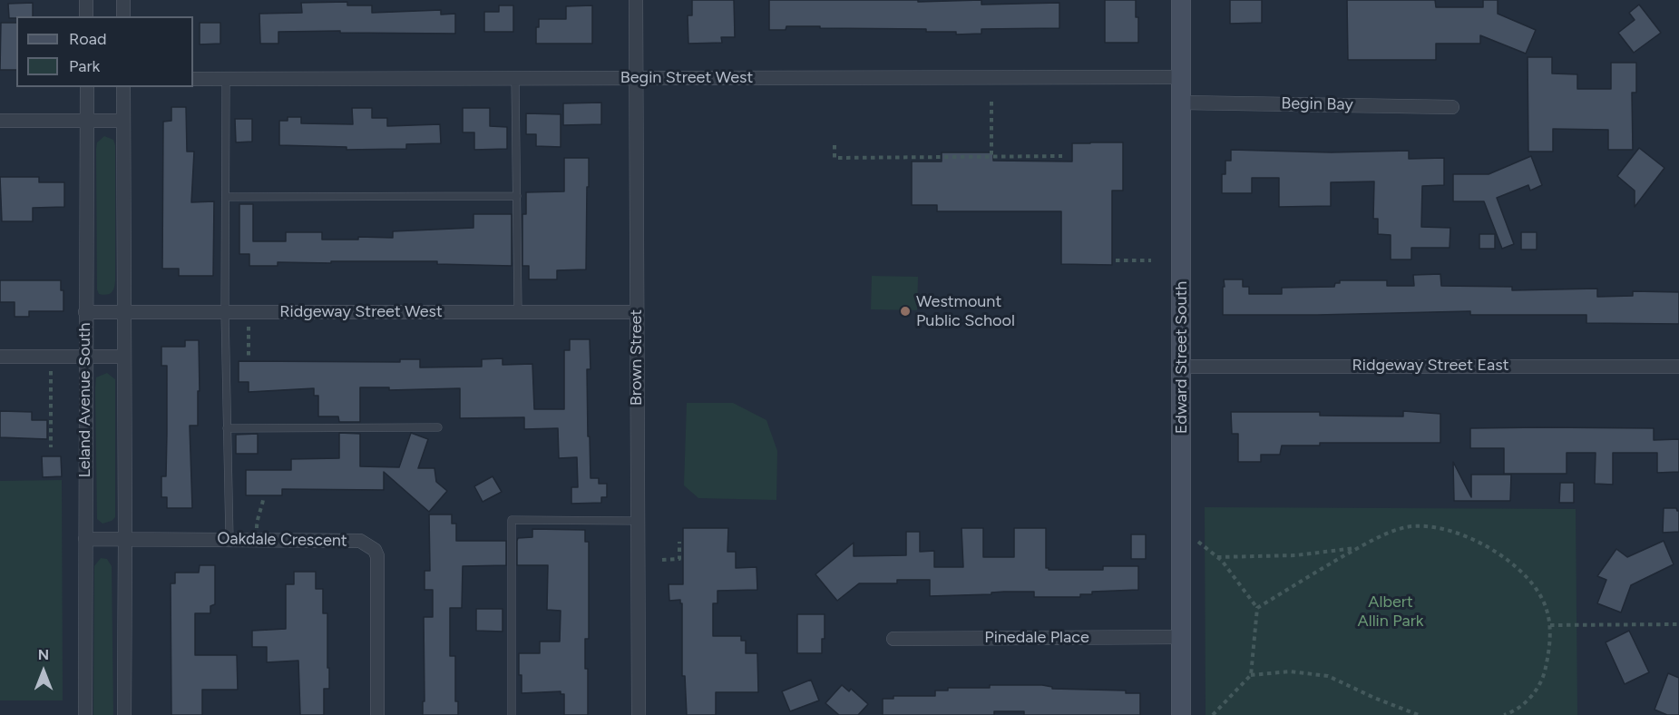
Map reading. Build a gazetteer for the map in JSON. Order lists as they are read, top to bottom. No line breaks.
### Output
{"streets":{"main road":["Edward Street South"],"street":["Begin Street West","Begin Bay","Ridgeway Street West","Brown Street","Ridgeway Street East","Leland Avenue South","Oakdale Crescent","Pinedale Place"]},"crossings":[["Begin Street West","Brown Street"],["Begin Street West","Edward Street South"],["Begin Bay","Edward Street South"],["Ridgeway Street West","Brown Street"],["Ridgeway Street West","Leland Avenue South"],["Edward Street South","Ridgeway Street East"],["Edward Street South","Pinedale Place"],["Leland Avenue South","Oakdale Crescent"]],"parks":["Albert Allin Park"],"places":["Westmount Public School"],"legend":["Road","Park"],"north":"top"}
